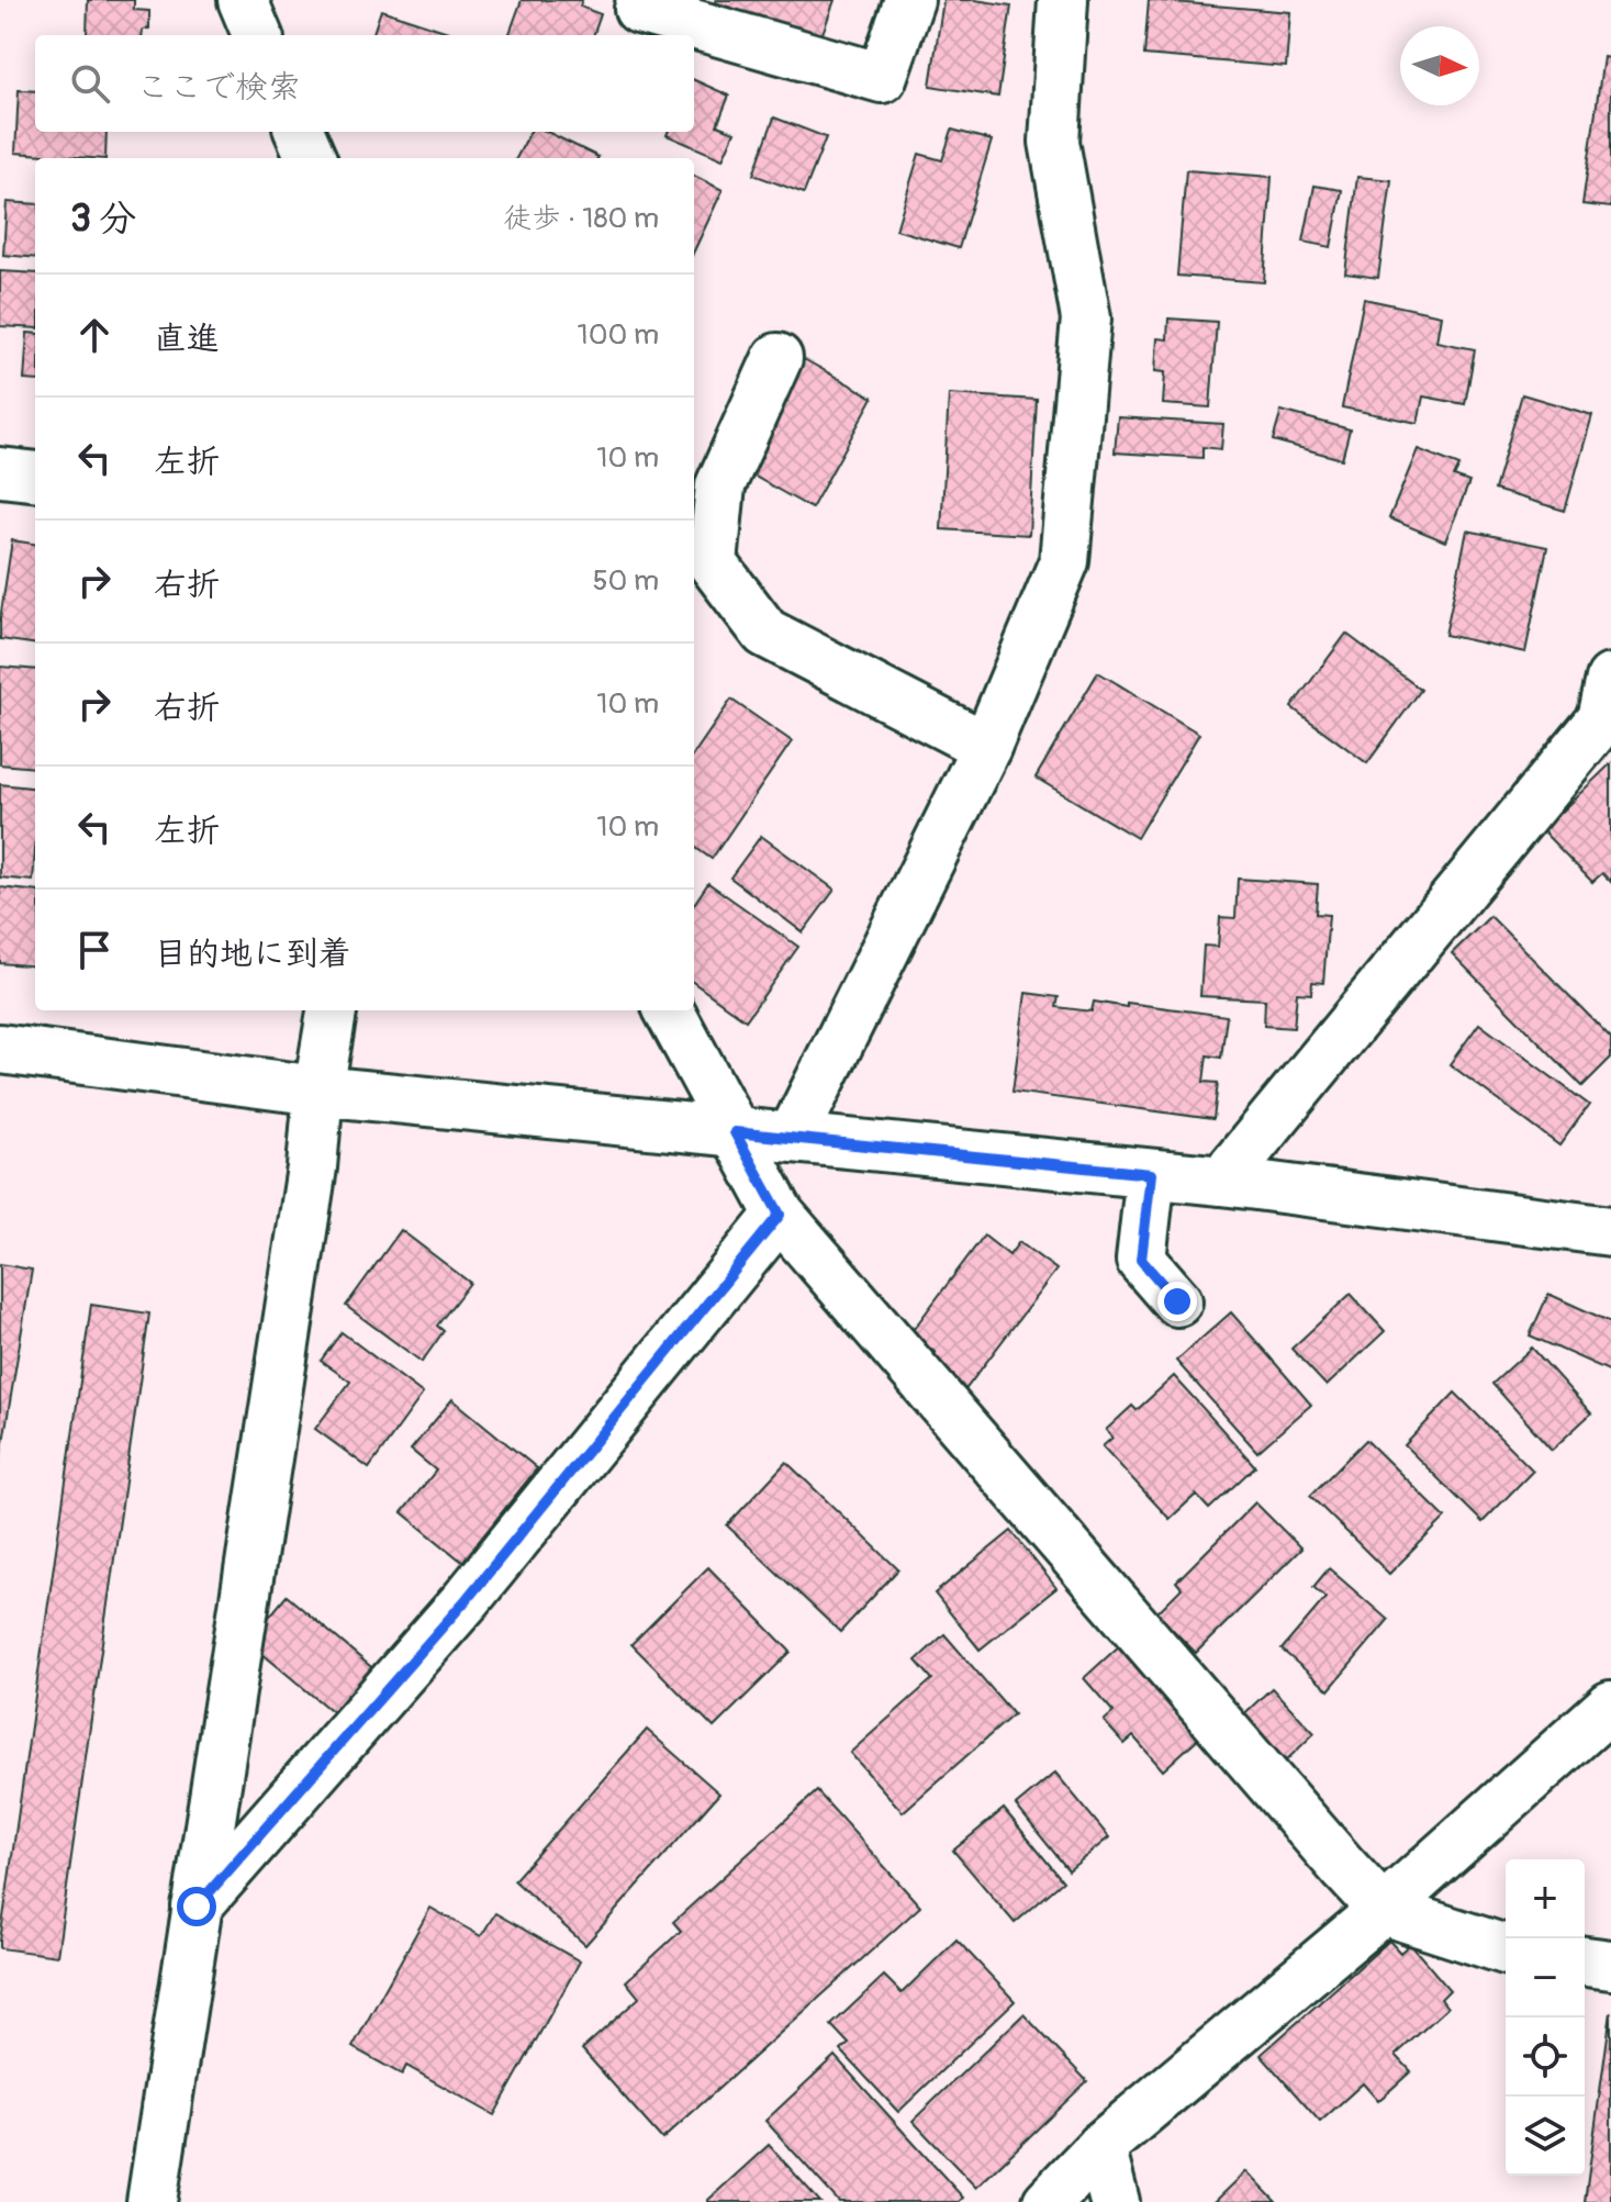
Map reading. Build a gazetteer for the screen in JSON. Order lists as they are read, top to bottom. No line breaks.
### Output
{"north":"right","page":{"search":"ここで検索","heading":["3 分","徒歩 · 180 m"],"list":[["直進","100 m"],["左折","10 m"],["右折","50 m"],["右折","10 m"],["左折","10 m"],"目的地に到着"],"map_buttons":["+","−"]}}
